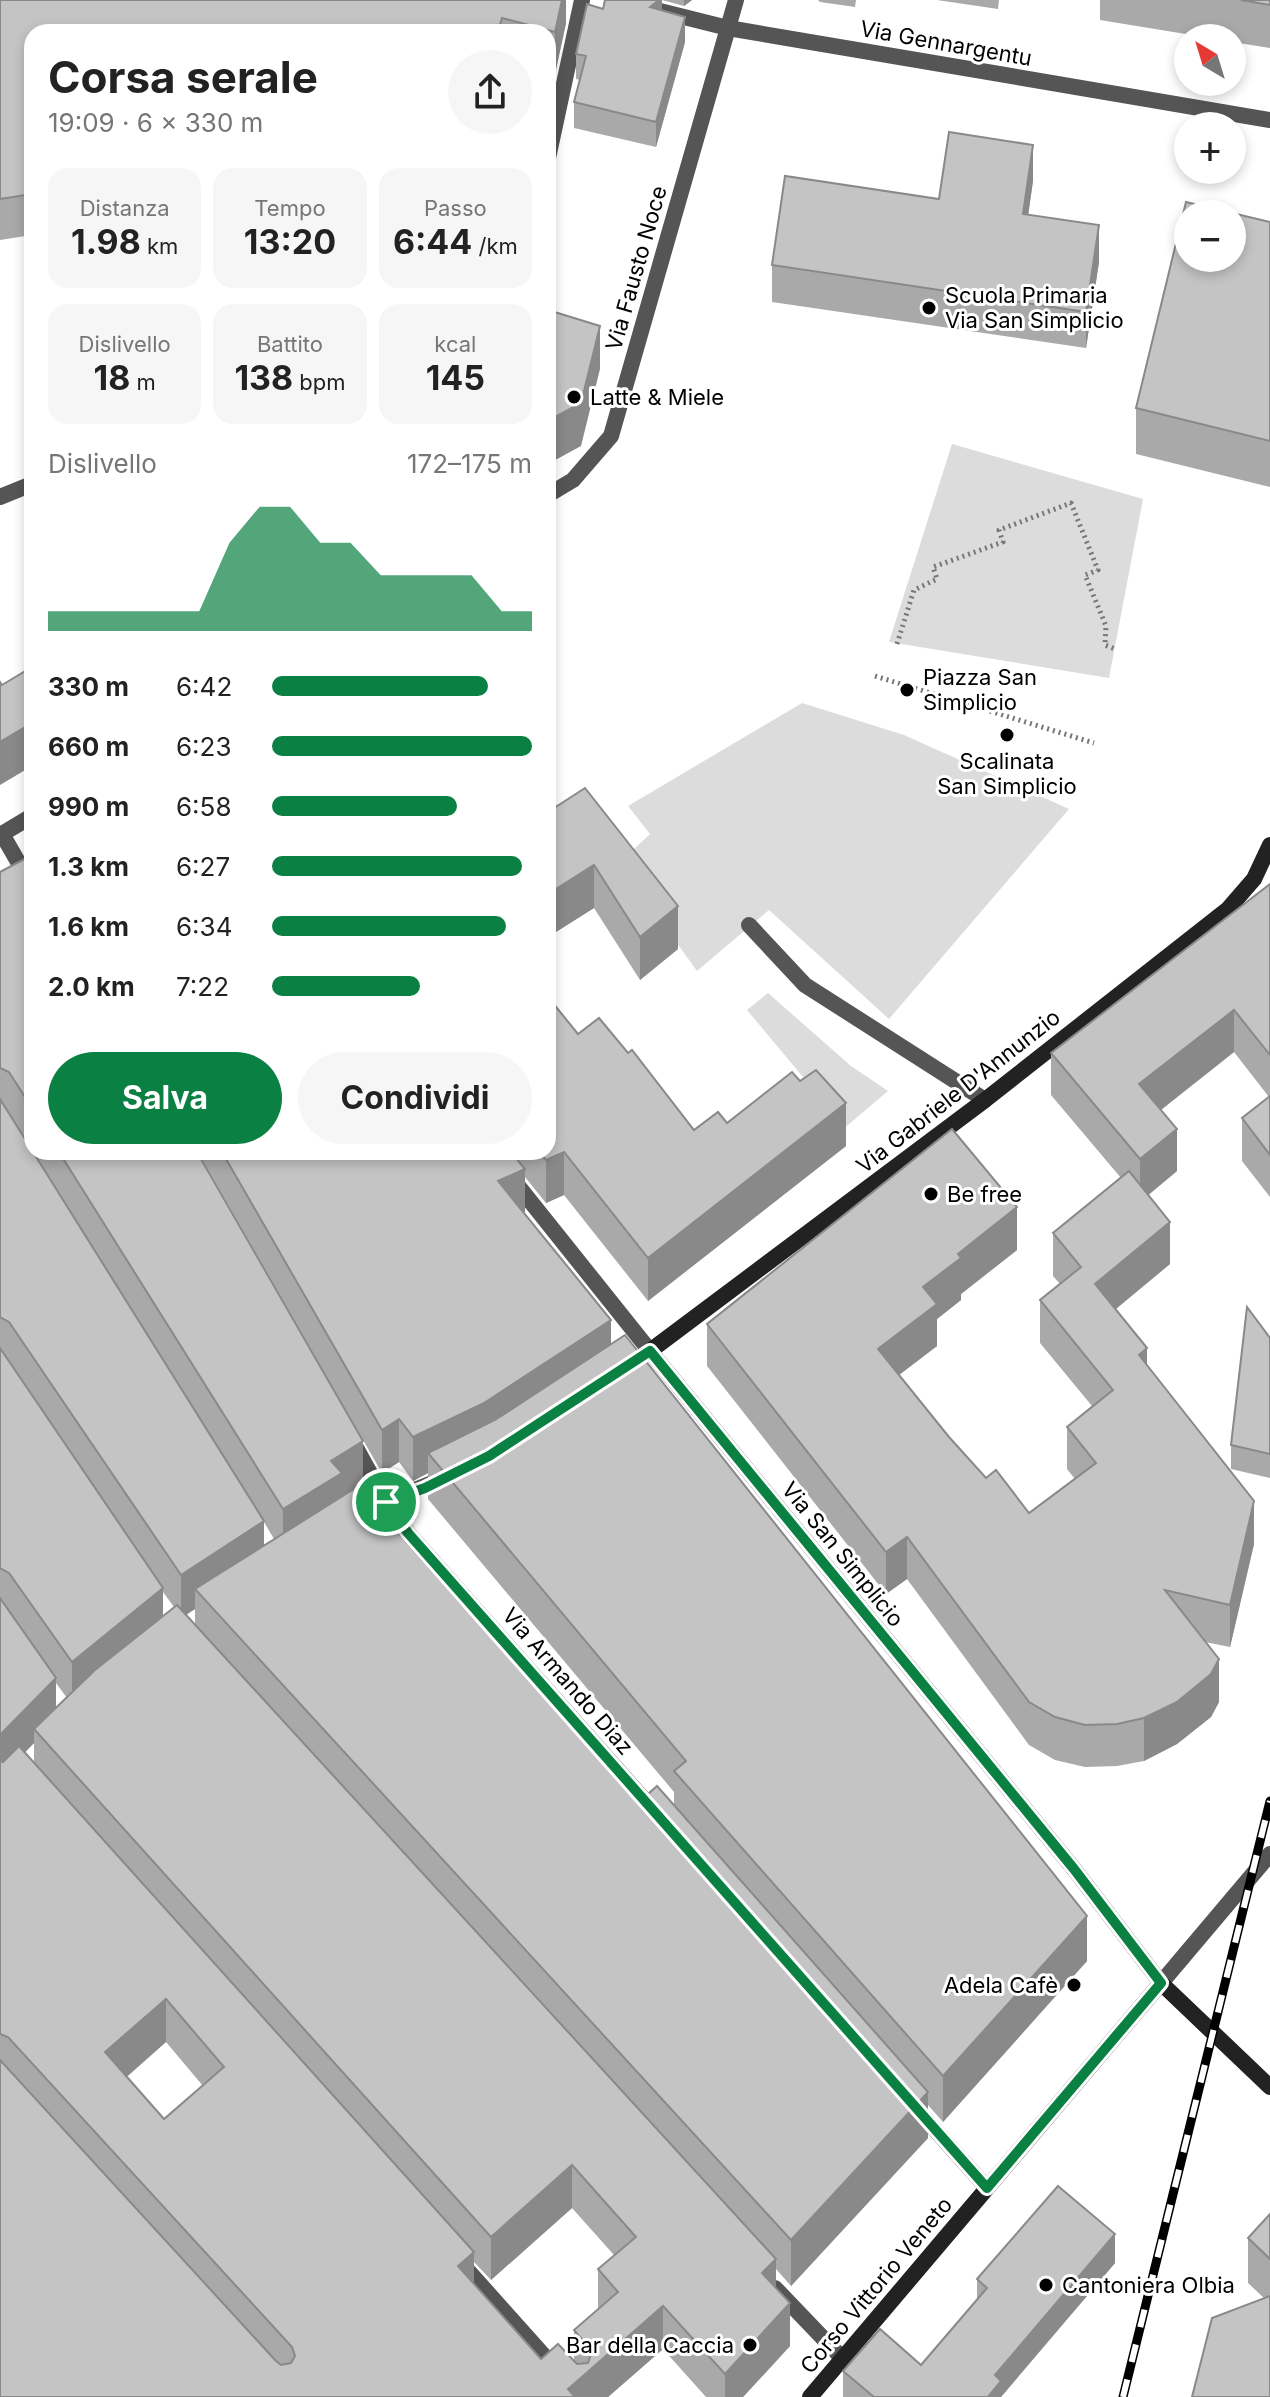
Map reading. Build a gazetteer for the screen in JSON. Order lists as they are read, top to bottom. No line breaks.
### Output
{"streets":{"main road":["Via Gabriele D'Annunzio","Via San Simplicio","Corso Vittorio Veneto"],"street":["Via Gennargentu","Via Fausto Noce","Via Armando Diaz"]},"crossings":[["Via Gennargentu","Via Fausto Noce"],["Via Gabriele D'Annunzio","Via San Simplicio"],["Via San Simplicio","Corso Vittorio Veneto"]],"places":["Scuola Primaria Via San Simplicio","Latte & Miele","Piazza San Simplicio","Scalinata San Simplicio","Be free","Adela Cafè","Cantoniera Olbia","Bar della Caccia"],"north":"top left","page":{"map_buttons":["+","−"],"heading":["Corsa serale","19:09 · 6 × 330 m"],"stats":[["Distanza","1.98 km"],["Tempo","13:20"],["Passo","6:44 /km"],["Dislivello","18 m"],["Battito","138 bpm"],["kcal","145"]],"chart":["Dislivello","172–175 m"],"list":[{"name":"330 m","note":"6:42"},{"name":"660 m","note":"6:23"},{"name":"990 m","note":"6:58"},{"name":"1.3 km","note":"6:27"},{"name":"1.6 km","note":"6:34"},{"name":"2.0 km","note":"7:22"}],"buttons":["Salva","Condividi"]}}
